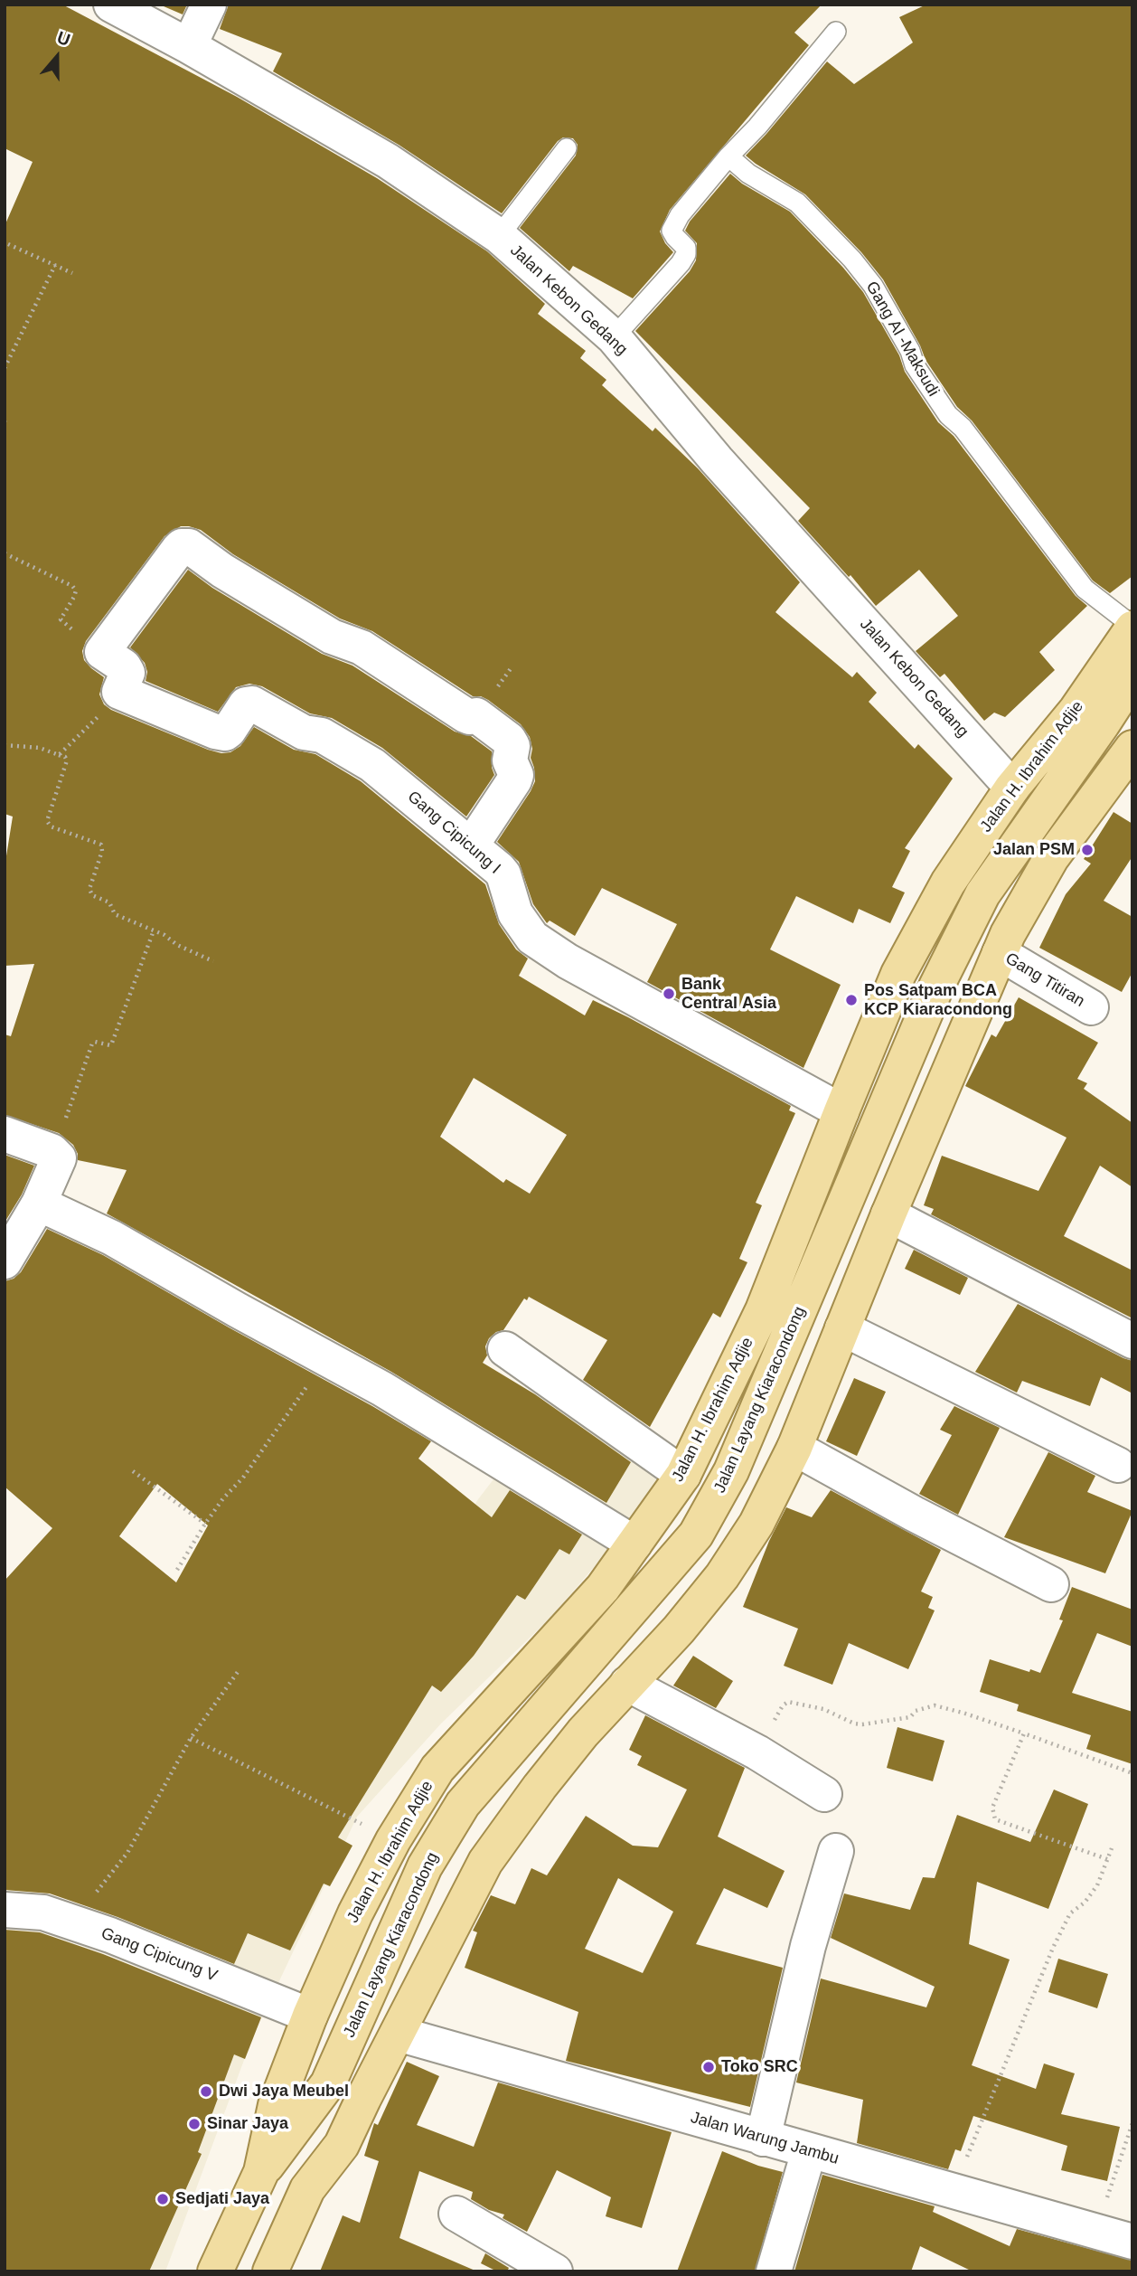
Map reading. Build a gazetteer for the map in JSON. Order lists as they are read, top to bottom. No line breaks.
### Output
{"streets":{"main road":["Jalan H. Ibrahim Adjie","Jalan Layang Kiaracondong"],"street":["Jalan Kebon Gedang","Gang Cipicung I","Gang Titiran","Gang Cipicung V","Jalan Warung Jambu"],"lane":["Gang Al -Maksudi"]},"crossings":[["Jalan Kebon Gedang","Jalan H. Ibrahim Adjie"],["Gang Al -Maksudi","Jalan H. Ibrahim Adjie"],["Jalan H. Ibrahim Adjie","Gang Cipicung I"],["Jalan H. Ibrahim Adjie","Jalan Layang Kiaracondong"],["Jalan H. Ibrahim Adjie","Gang Cipicung V"]],"places":["Jalan PSM","Bank Central Asia","Pos Satpam BCA KCP Kiaracondong","Toko SRC","Dwi Jaya Meubel","Sinar Jaya","Sedjati Jaya"],"north":"top"}
